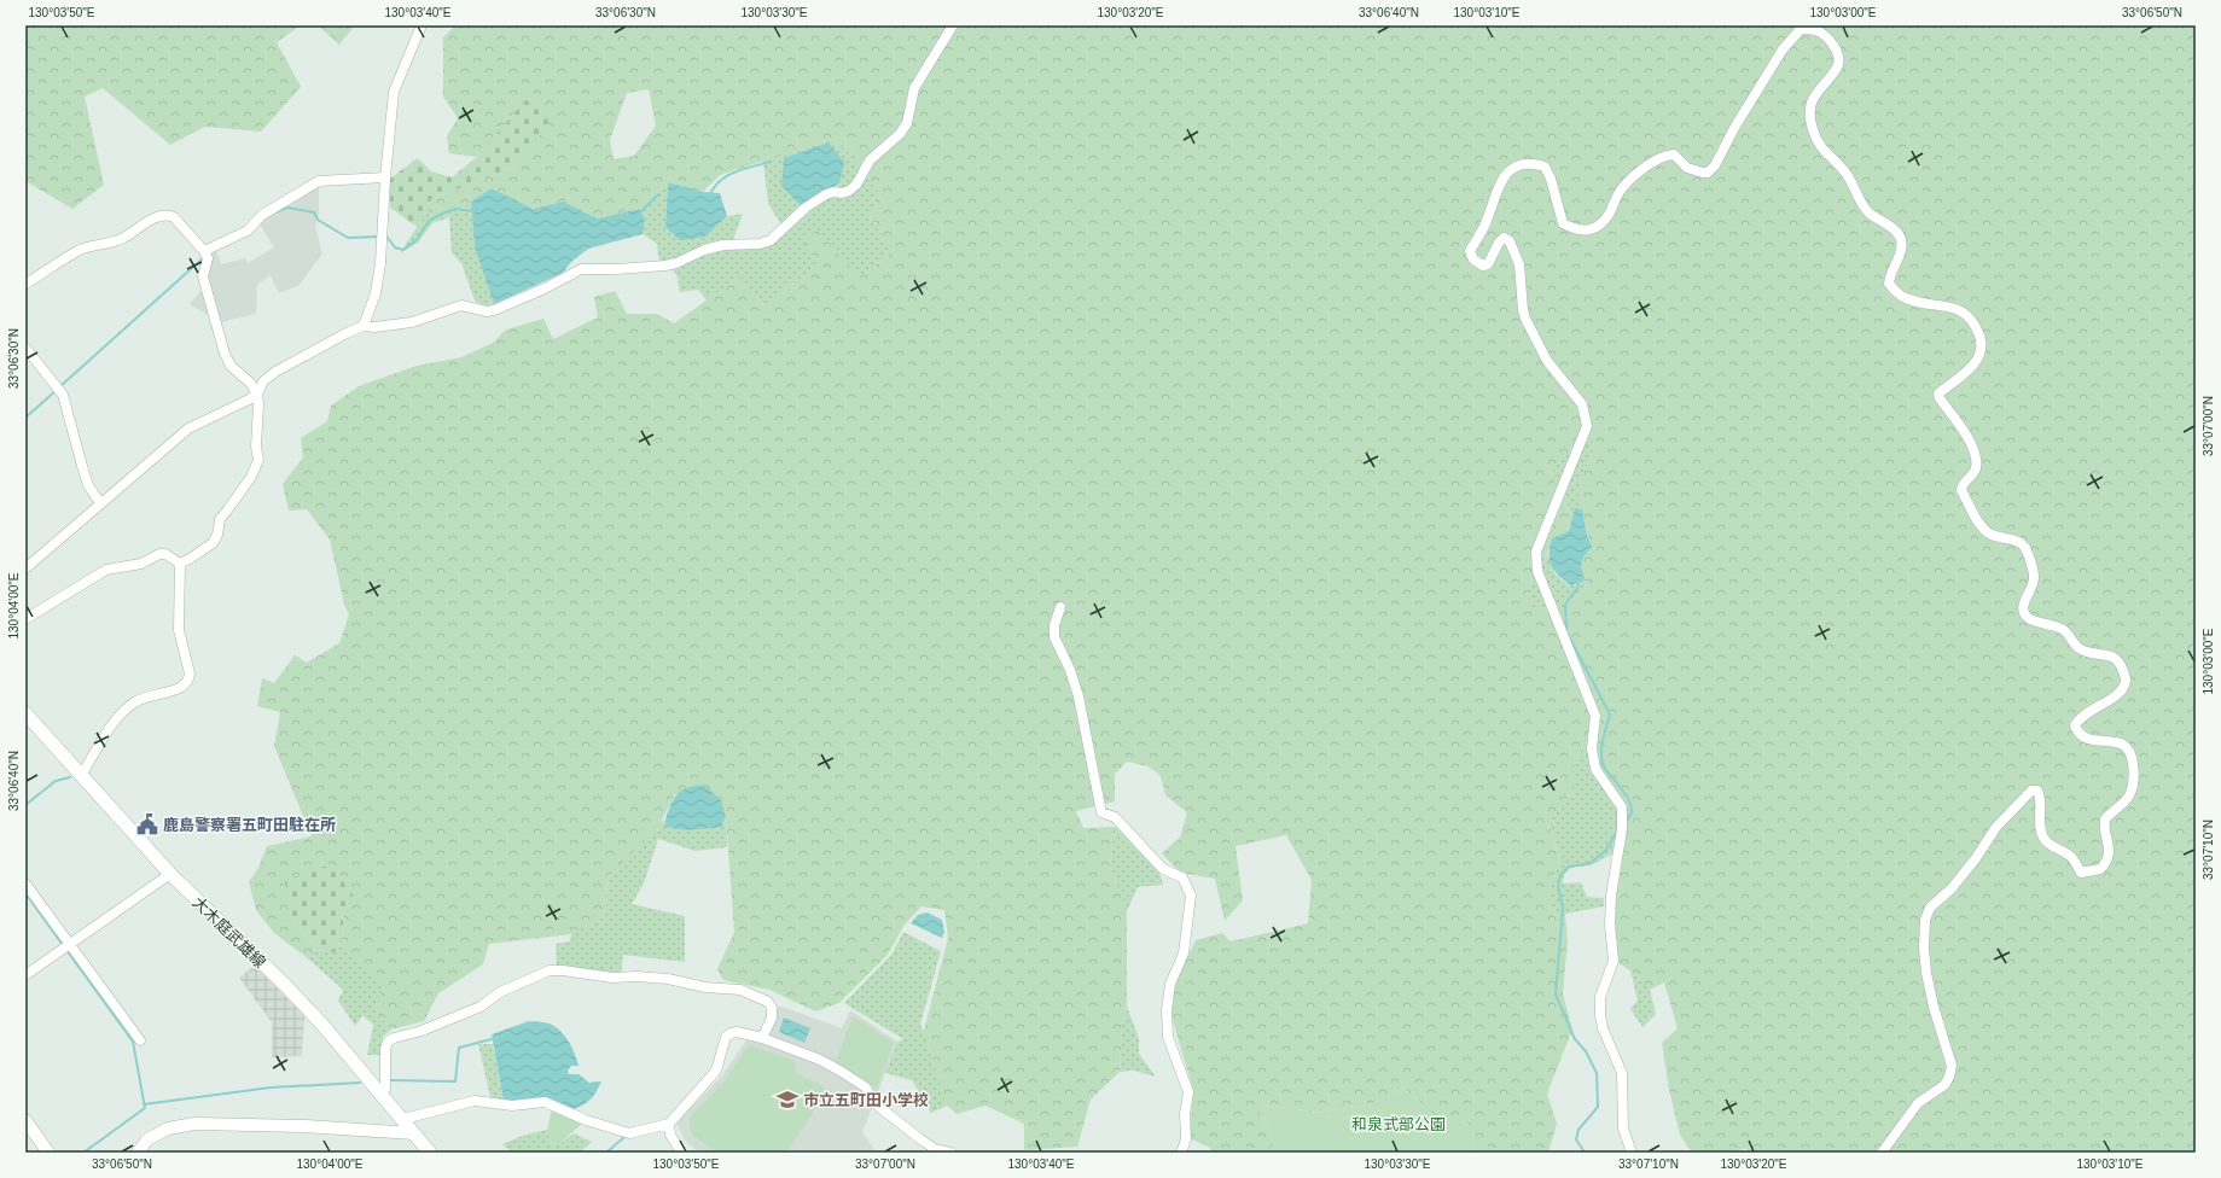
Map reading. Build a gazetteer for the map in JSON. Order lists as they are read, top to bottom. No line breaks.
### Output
{"streets":{"main road":["大木庭武雄線"]},"parks":["和泉式部公園"],"places":{"public building":["鹿島警察署五町田駐在所"],"school or university":["市立五町田小学校"]},"coordinates":["130°03'50\"E","130°03'40\"E","33°06'30\"N","130°03'30\"E","130°03'20\"E","33°06'40\"N","130°03'10\"E","130°03'00\"E","33°06'50\"N","33°07'00\"N","130°04'00\"E","33°07'10\"N"]}
